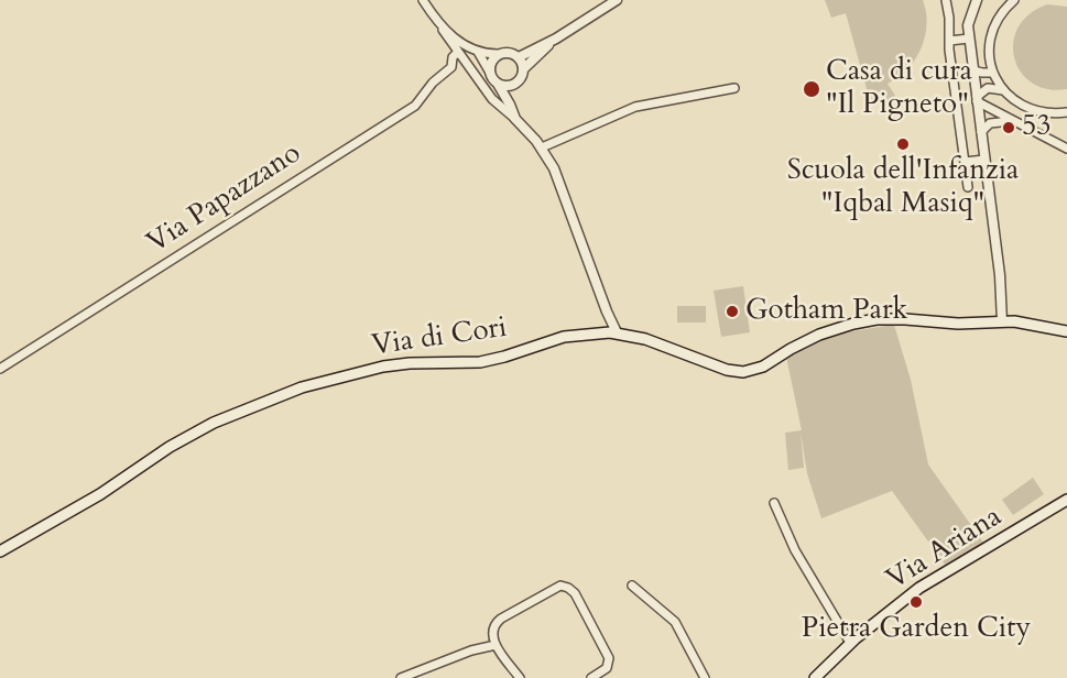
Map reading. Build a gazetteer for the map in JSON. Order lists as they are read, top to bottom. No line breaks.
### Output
{"streets":{"main road":["Via di Cori","Via Ariana"],"street":["Via Papazzano"]},"places":["Casa di cura \"Il Pigneto\"","53","Scuola dell'Infanzia \"Iqbal Masiq\"","Gotham Park","Pietra Garden City"]}
